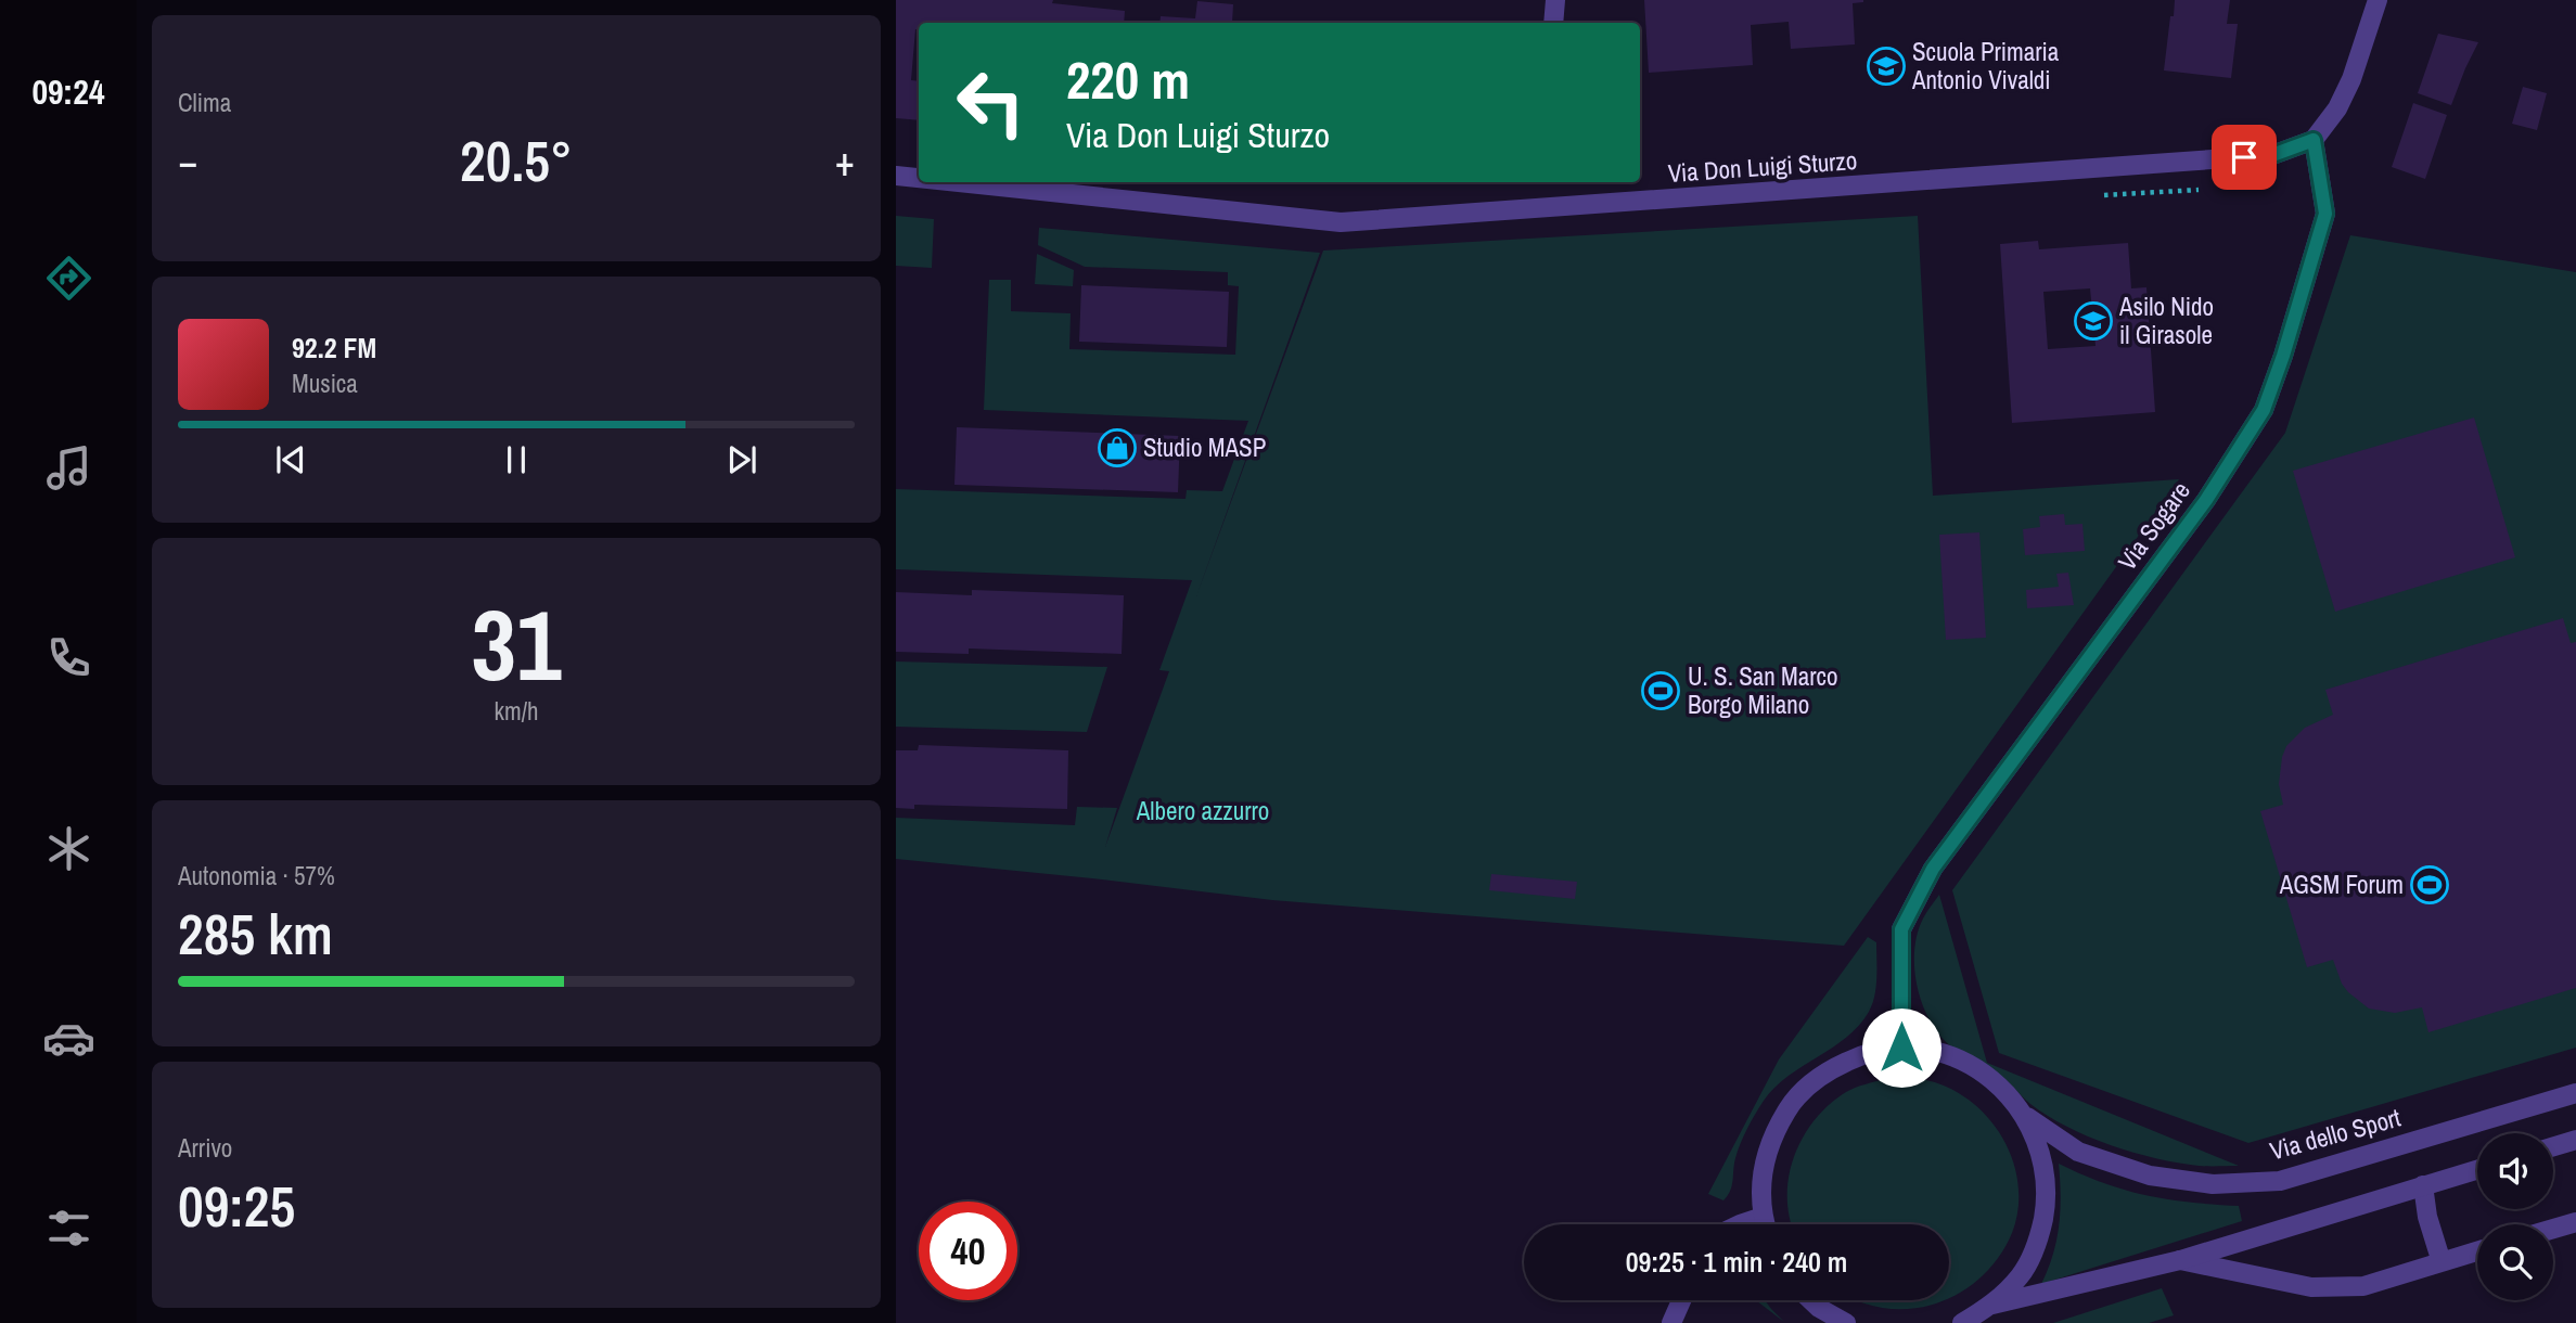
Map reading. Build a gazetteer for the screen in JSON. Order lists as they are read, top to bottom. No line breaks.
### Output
{"streets":{"street":["Via Don Luigi Sturzo","Via Sogare","Via dello Sport"]},"crossings":[["Via Don Luigi Sturzo","Via Sogare"],["Via Sogare","Via dello Sport"]],"parks":["Albero azzurro"],"places":{"school or university":["Scuola Primaria Antonio Vivaldi","Asilo Nido il Girasole"],"shop":["Studio MASP"],"sports":["U. S. San Marco Borgo Milano","AGSM Forum"]},"page":{"tabs":"09:24","tile":["Clima",["31","km/h"],["Autonomia · 57%","285 km"],["Arrivo","09:25"]],"turn":["220 m","Via Don Luigi Sturzo"],"heat":["−","20.5°","+"],"song":["92.2 FM","Musica"],"limit":"40","trip":"09:25 · 1 min · 240 m"}}
